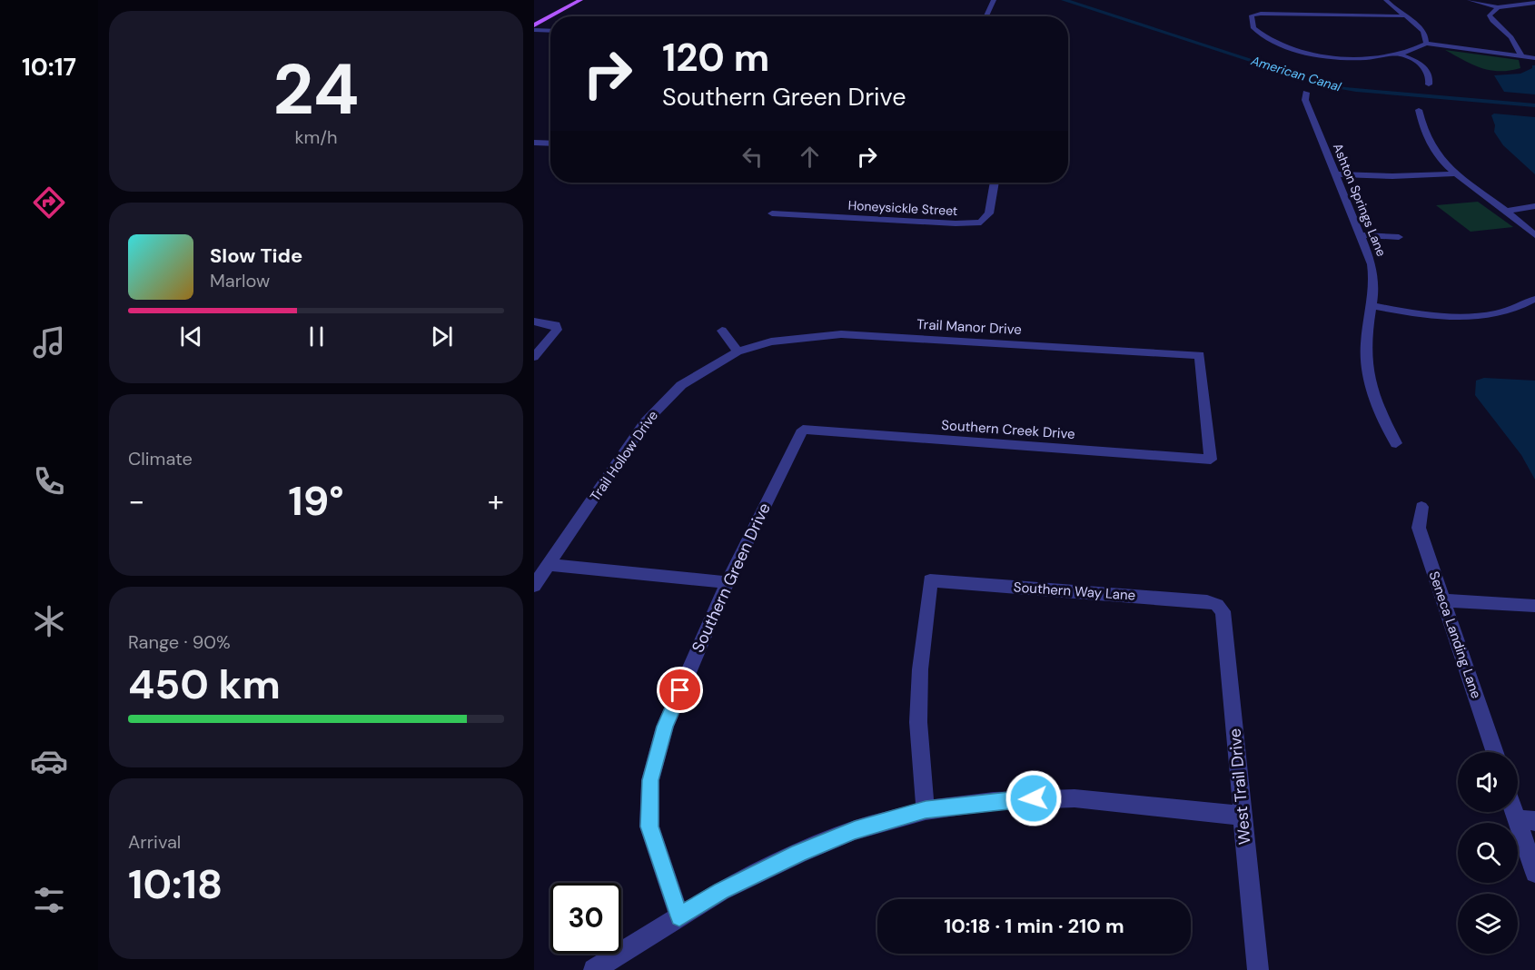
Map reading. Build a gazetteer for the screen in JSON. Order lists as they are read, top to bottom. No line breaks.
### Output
{"streets":{"street":["Ashton Springs Lane","Honeysickle Street","Trail Manor Drive","Southern Creek Drive","Trail Hollow Drive","Southern Green Drive","Southern Way Lane","Seneca Landing Lane","West Trail Drive"]},"crossings":[["Trail Manor Drive","Southern Creek Drive"],["Trail Manor Drive","Trail Hollow Drive"],["Southern Creek Drive","Southern Green Drive"],["Southern Way Lane","West Trail Drive"]],"water":["American Canal"],"page":{"tabs":"10:17","tile":[["24","km/h"],"Climate",["Range · 90%","450 km"],["Arrival","10:18"]],"turn":["120 m","Southern Green Drive"],"song":["Slow Tide","Marlow"],"heat":["−","19°","+"],"limit":"30","trip":"10:18 · 1 min · 210 m"}}
